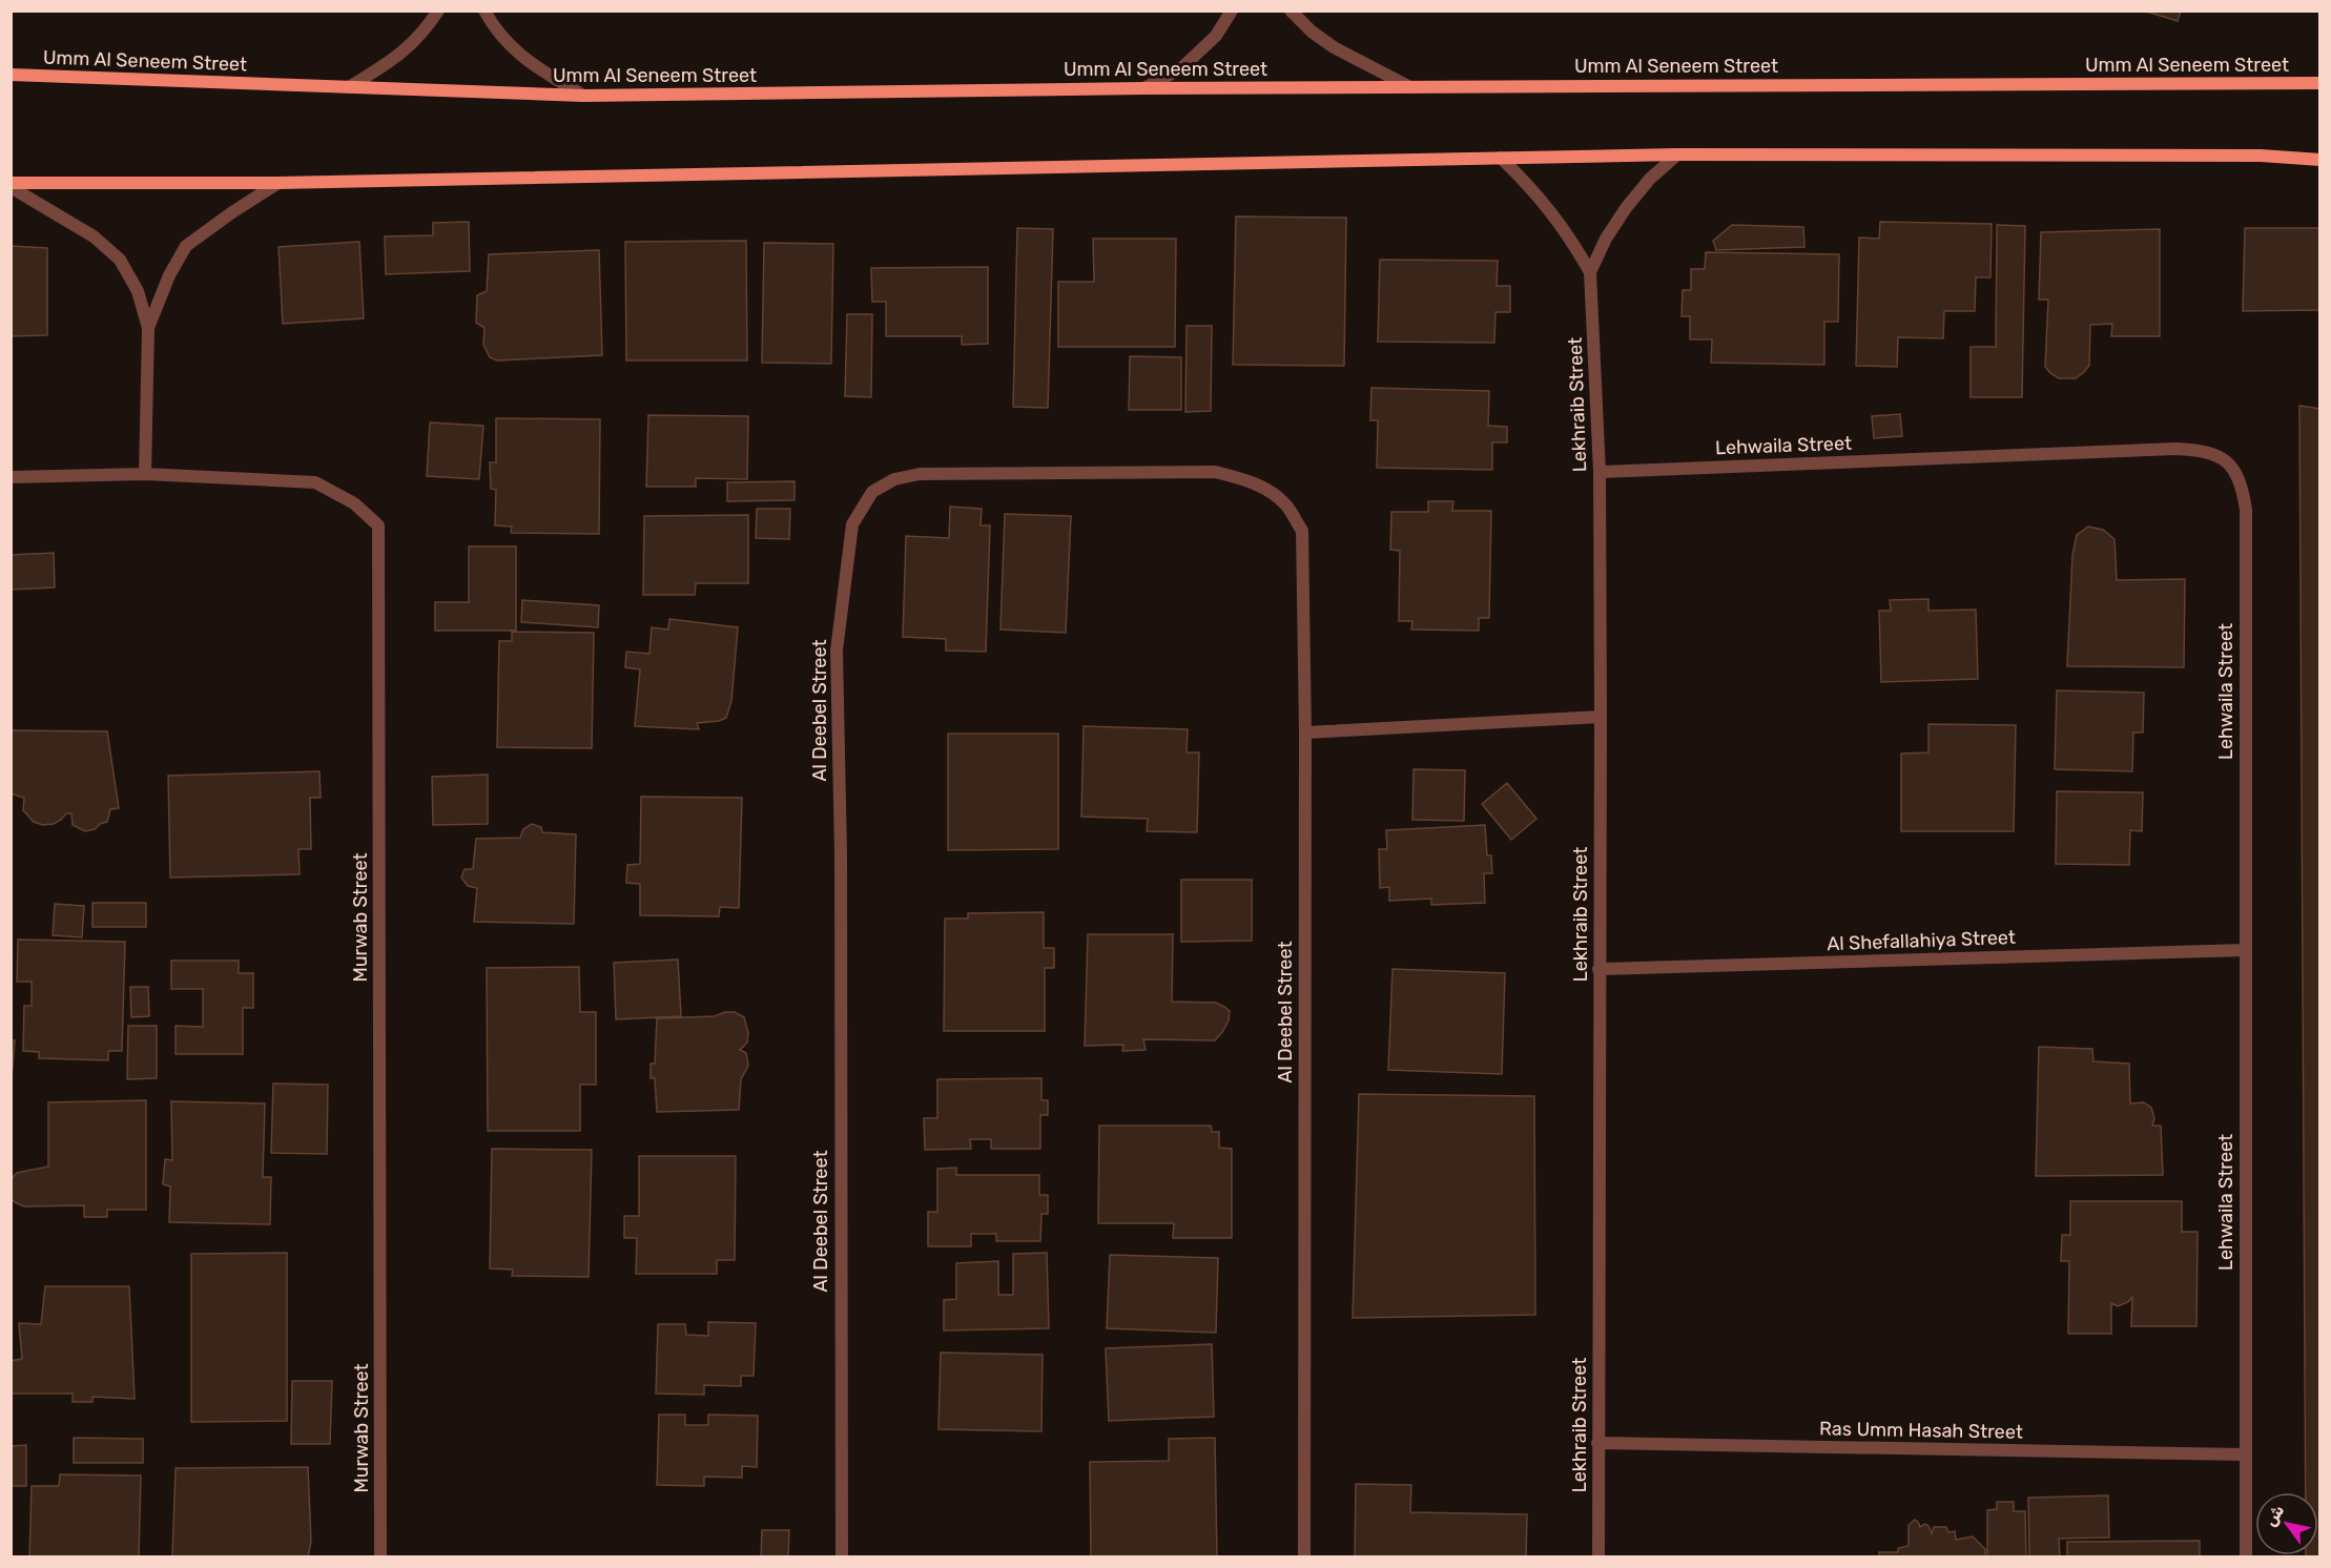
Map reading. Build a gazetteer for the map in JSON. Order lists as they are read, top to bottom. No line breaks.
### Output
{"streets":{"main road":["Umm Al Seneem Street"],"street":["Lekhraib Street","Lehwaila Street","Al Deebel Street","Murwab Street","Al Shefallahiya Street","Ras Umm Hasah Street"]},"crossings":[["Lekhraib Street","Lehwaila Street"],["Lekhraib Street","Al Shefallahiya Street"],["Lekhraib Street","Ras Umm Hasah Street"],["Lehwaila Street","Al Shefallahiya Street"],["Lehwaila Street","Ras Umm Hasah Street"]],"north":"top left"}
